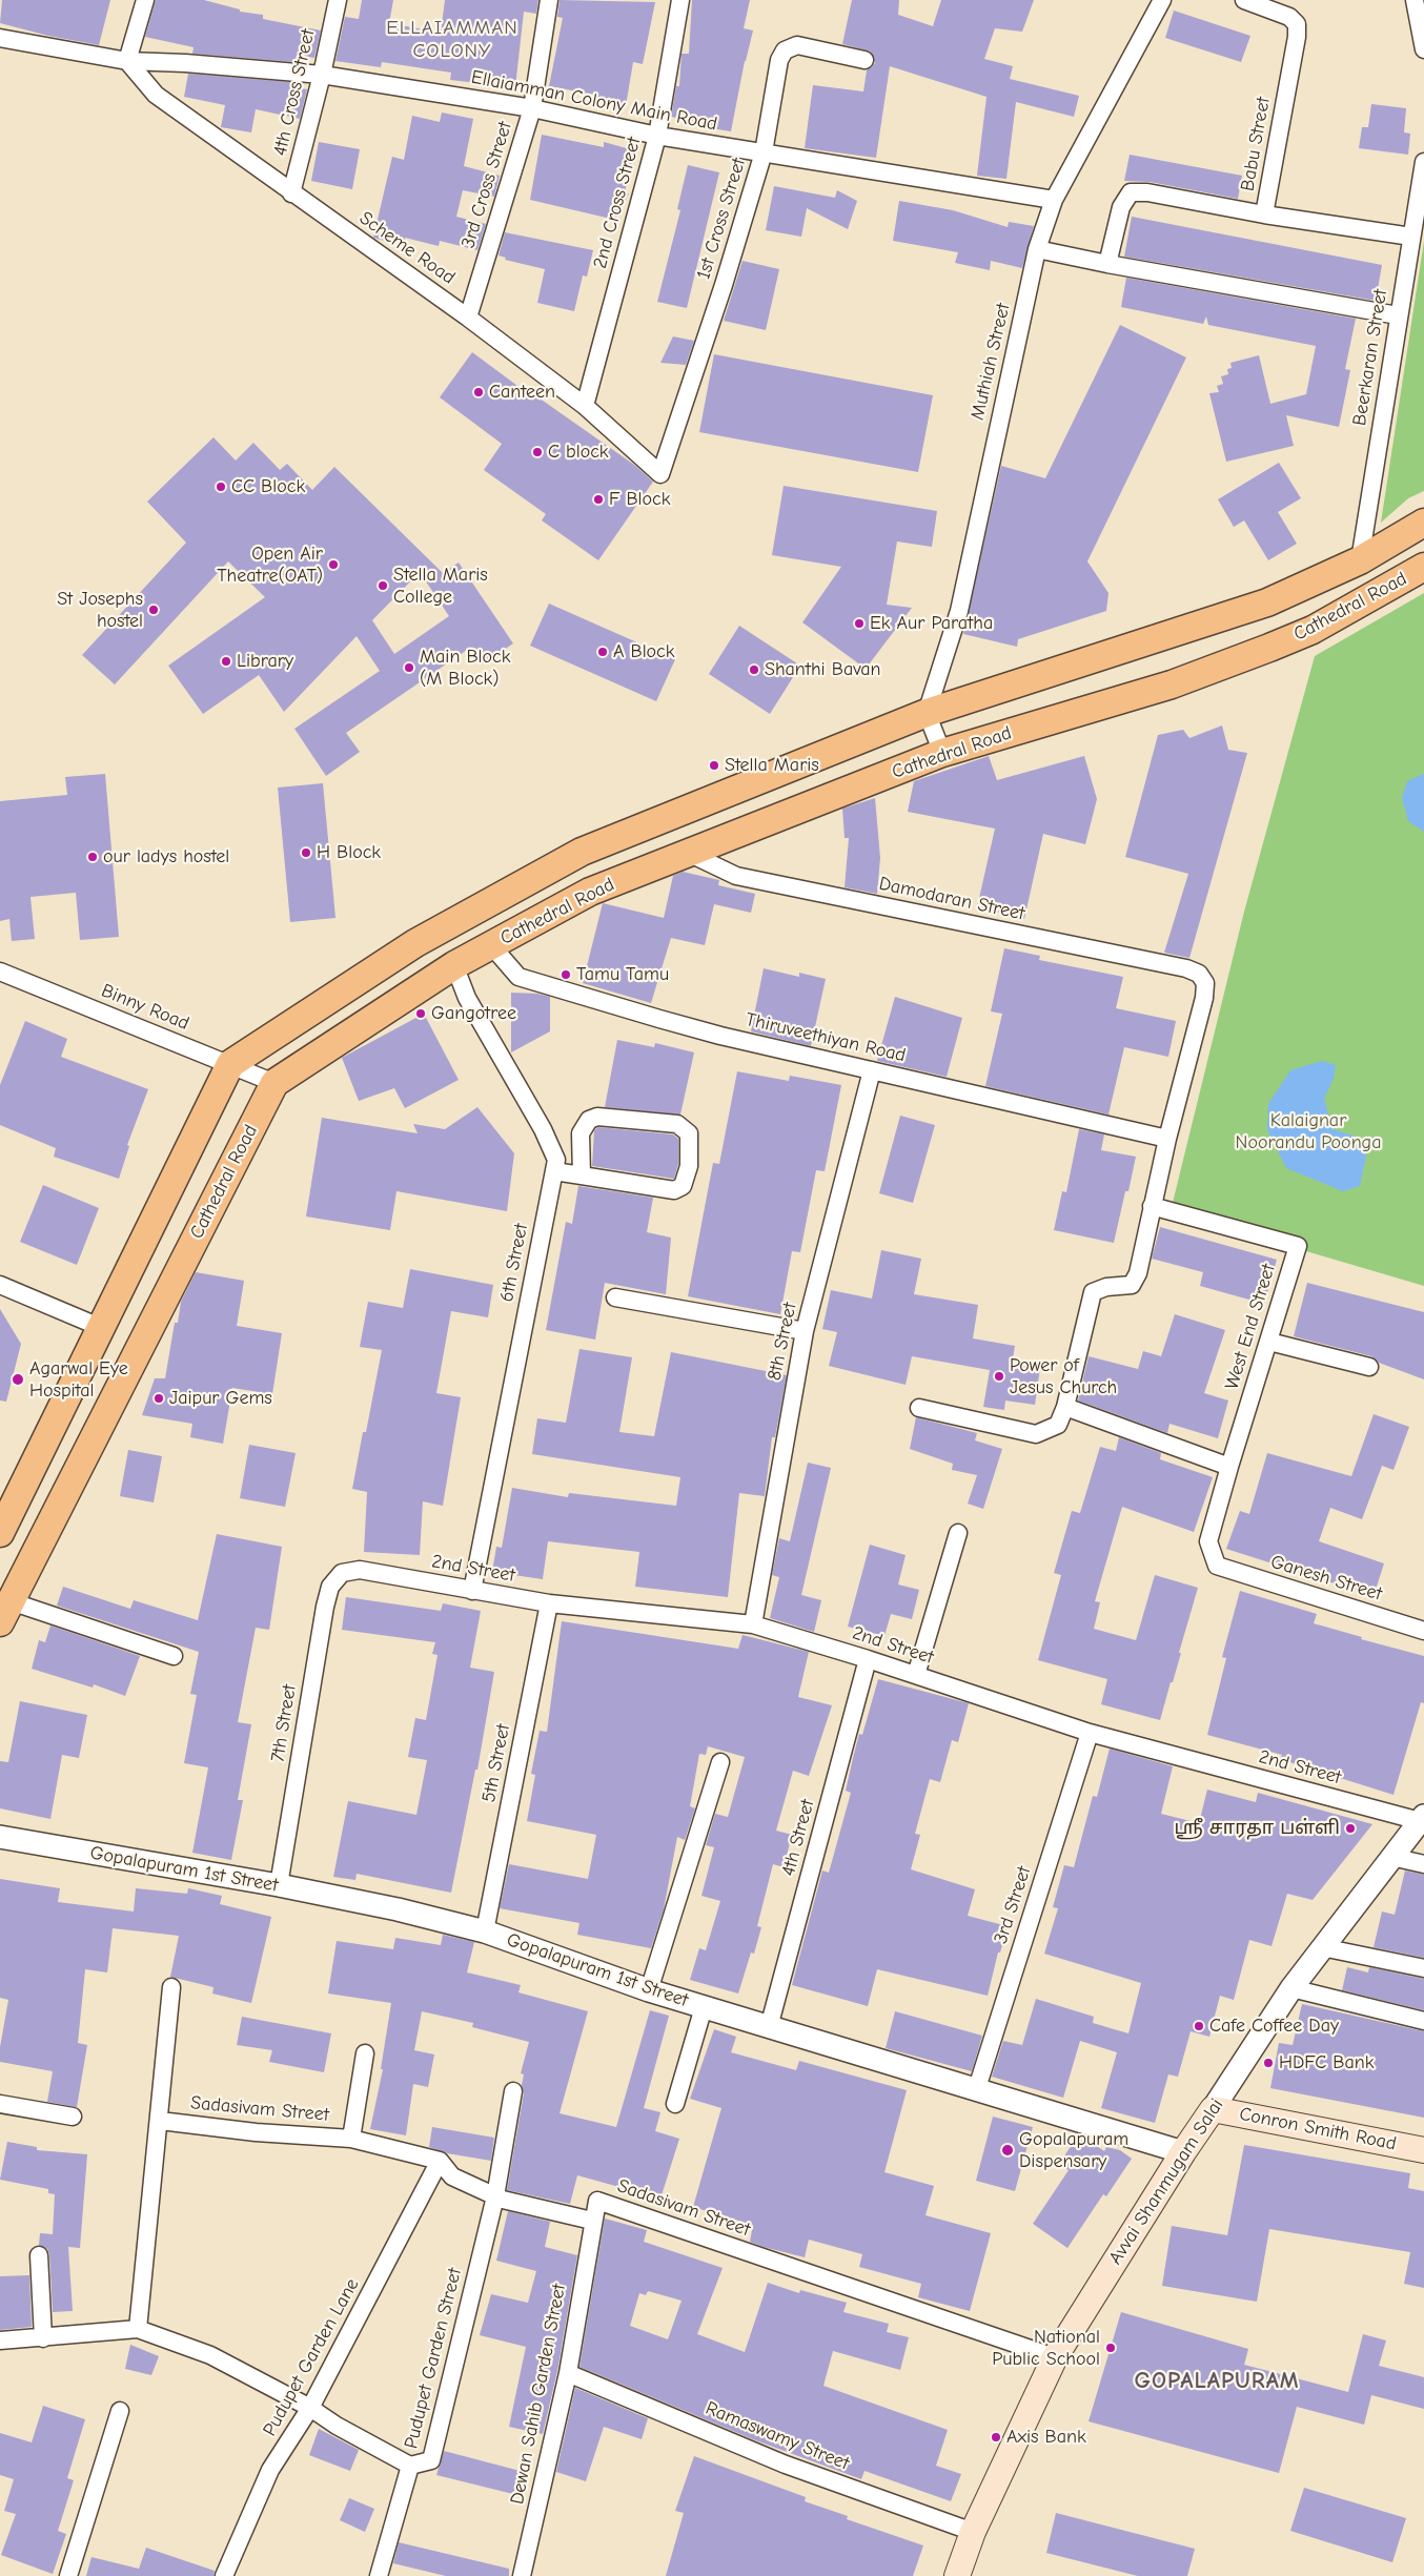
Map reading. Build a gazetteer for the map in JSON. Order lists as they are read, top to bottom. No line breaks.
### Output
{"streets":{"main road":["Cathedral Road","Conron Smith Road","Avvai Shanmugam Salai"],"street":["4th Cross Street","Ellaiamman Colony Main Road","Babu Street","3rd Cross Street","2nd Cross Street","1st Cross Street","Scheme Road","Beerkaran Street","Muthiah Street","Damodaran Street","Binny Road","Thiruveethiyan Road","6th Street","West End Street","8th Street","2nd Street","Ganesh Street","7th Street","5th Street","4th Street","Gopalapuram 1st Street","3rd Street","Sadasivam Street","Pudupet Garden Lane","Pudupet Garden Street","Dewan Sahib Garden Street","Ramaswamy Street"]},"crossings":[["4th Cross Street","Ellaiamman Colony Main Road"],["4th Cross Street","Scheme Road"],["Ellaiamman Colony Main Road","3rd Cross Street"],["Ellaiamman Colony Main Road","2nd Cross Street"],["Ellaiamman Colony Main Road","1st Cross Street"],["Ellaiamman Colony Main Road","Scheme Road"],["Ellaiamman Colony Main Road","Muthiah Street"],["Babu Street","Beerkaran Street"],["3rd Cross Street","Scheme Road"],["2nd Cross Street","Scheme Road"],["1st Cross Street","Scheme Road"],["Beerkaran Street","Cathedral Road"],["Muthiah Street","Cathedral Road"],["Cathedral Road","Damodaran Street"],["Cathedral Road","Binny Road"],["Cathedral Road","Thiruveethiyan Road"],["Cathedral Road","6th Street"],["Damodaran Street","Thiruveethiyan Road"],["Thiruveethiyan Road","8th Street"],["6th Street","2nd Street"],["West End Street","Ganesh Street"],["8th Street","2nd Street"],["2nd Street","7th Street"],["2nd Street","5th Street"],["2nd Street","4th Street"],["2nd Street","3rd Street"],["2nd Street","Avvai Shanmugam Salai"],["7th Street","Gopalapuram 1st Street"],["5th Street","Gopalapuram 1st Street"],["4th Street","Gopalapuram 1st Street"],["Gopalapuram 1st Street","3rd Street"],["Gopalapuram 1st Street","Avvai Shanmugam Salai"],["Sadasivam Street","Avvai Shanmugam Salai"],["Sadasivam Street","Pudupet Garden Lane"],["Sadasivam Street","Dewan Sahib Garden Street"],["Conron Smith Road","Avvai Shanmugam Salai"],["Avvai Shanmugam Salai","Ramaswamy Street"],["Dewan Sahib Garden Street","Ramaswamy Street"]],"districts":["ELLAIAMMAN COLONY","GOPALAPURAM"],"parks":["Kalaignar Noorandu Poonga"],"places":["Canteen","C block","CC Block","F Block","Open Air Theatre(OAT)","Stella Maris College","St Josephs hostel","Ek Aur Paratha","A Block","Library","Main Block (M Block)","Shanthi Bavan","Stella Maris","H Block","our ladys hostel","Tamu Tamu","Gangotree","Power of Jesus Church","Agarwal Eye Hospital","Jaipur Gems","ஸ்ரீ சாரதா பள்ளி","Cafe Coffee Day","HDFC Bank","Gopalapuram Dispensary","National Public School","Axis Bank"]}
